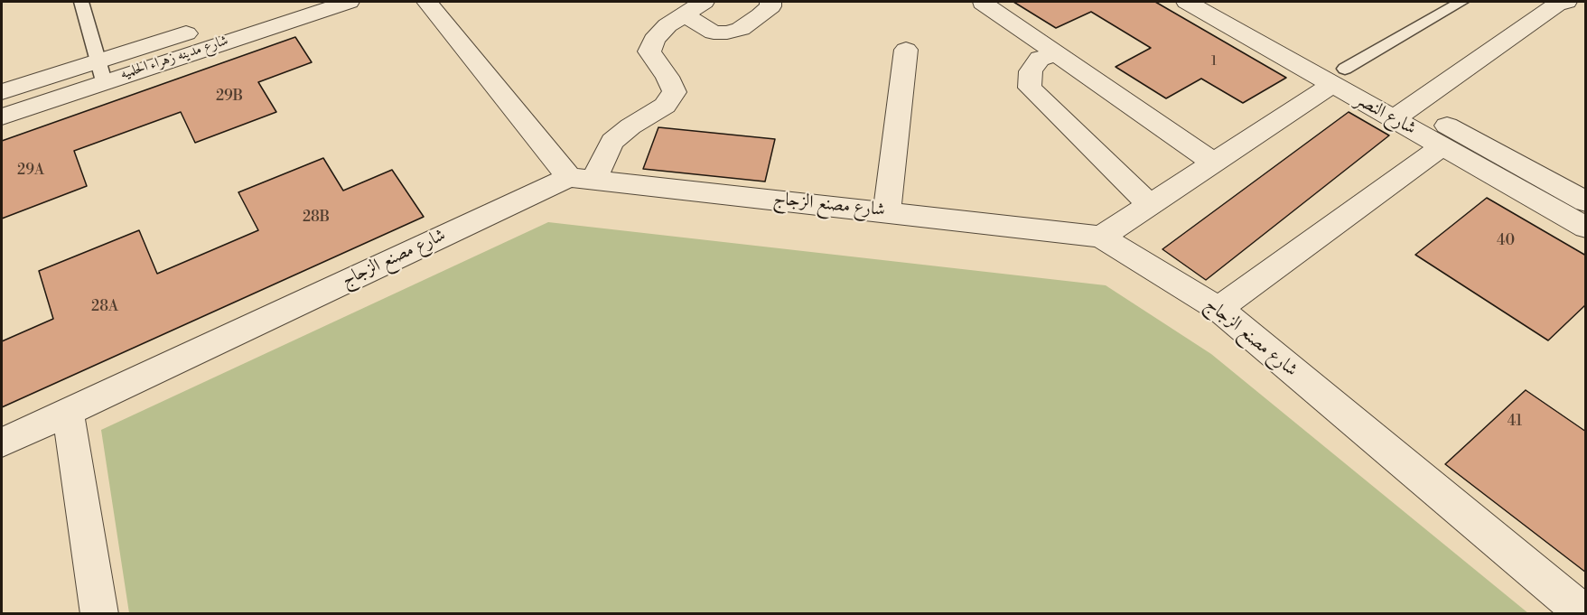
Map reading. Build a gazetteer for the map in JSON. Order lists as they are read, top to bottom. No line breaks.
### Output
{"streets":{"street":["شارع مدينه زهراء الحلميه","شارع النصر","شارع مصنع الزجاج"]},"house_numbers":["1","29B","29A","28B","40","28A","41"]}
